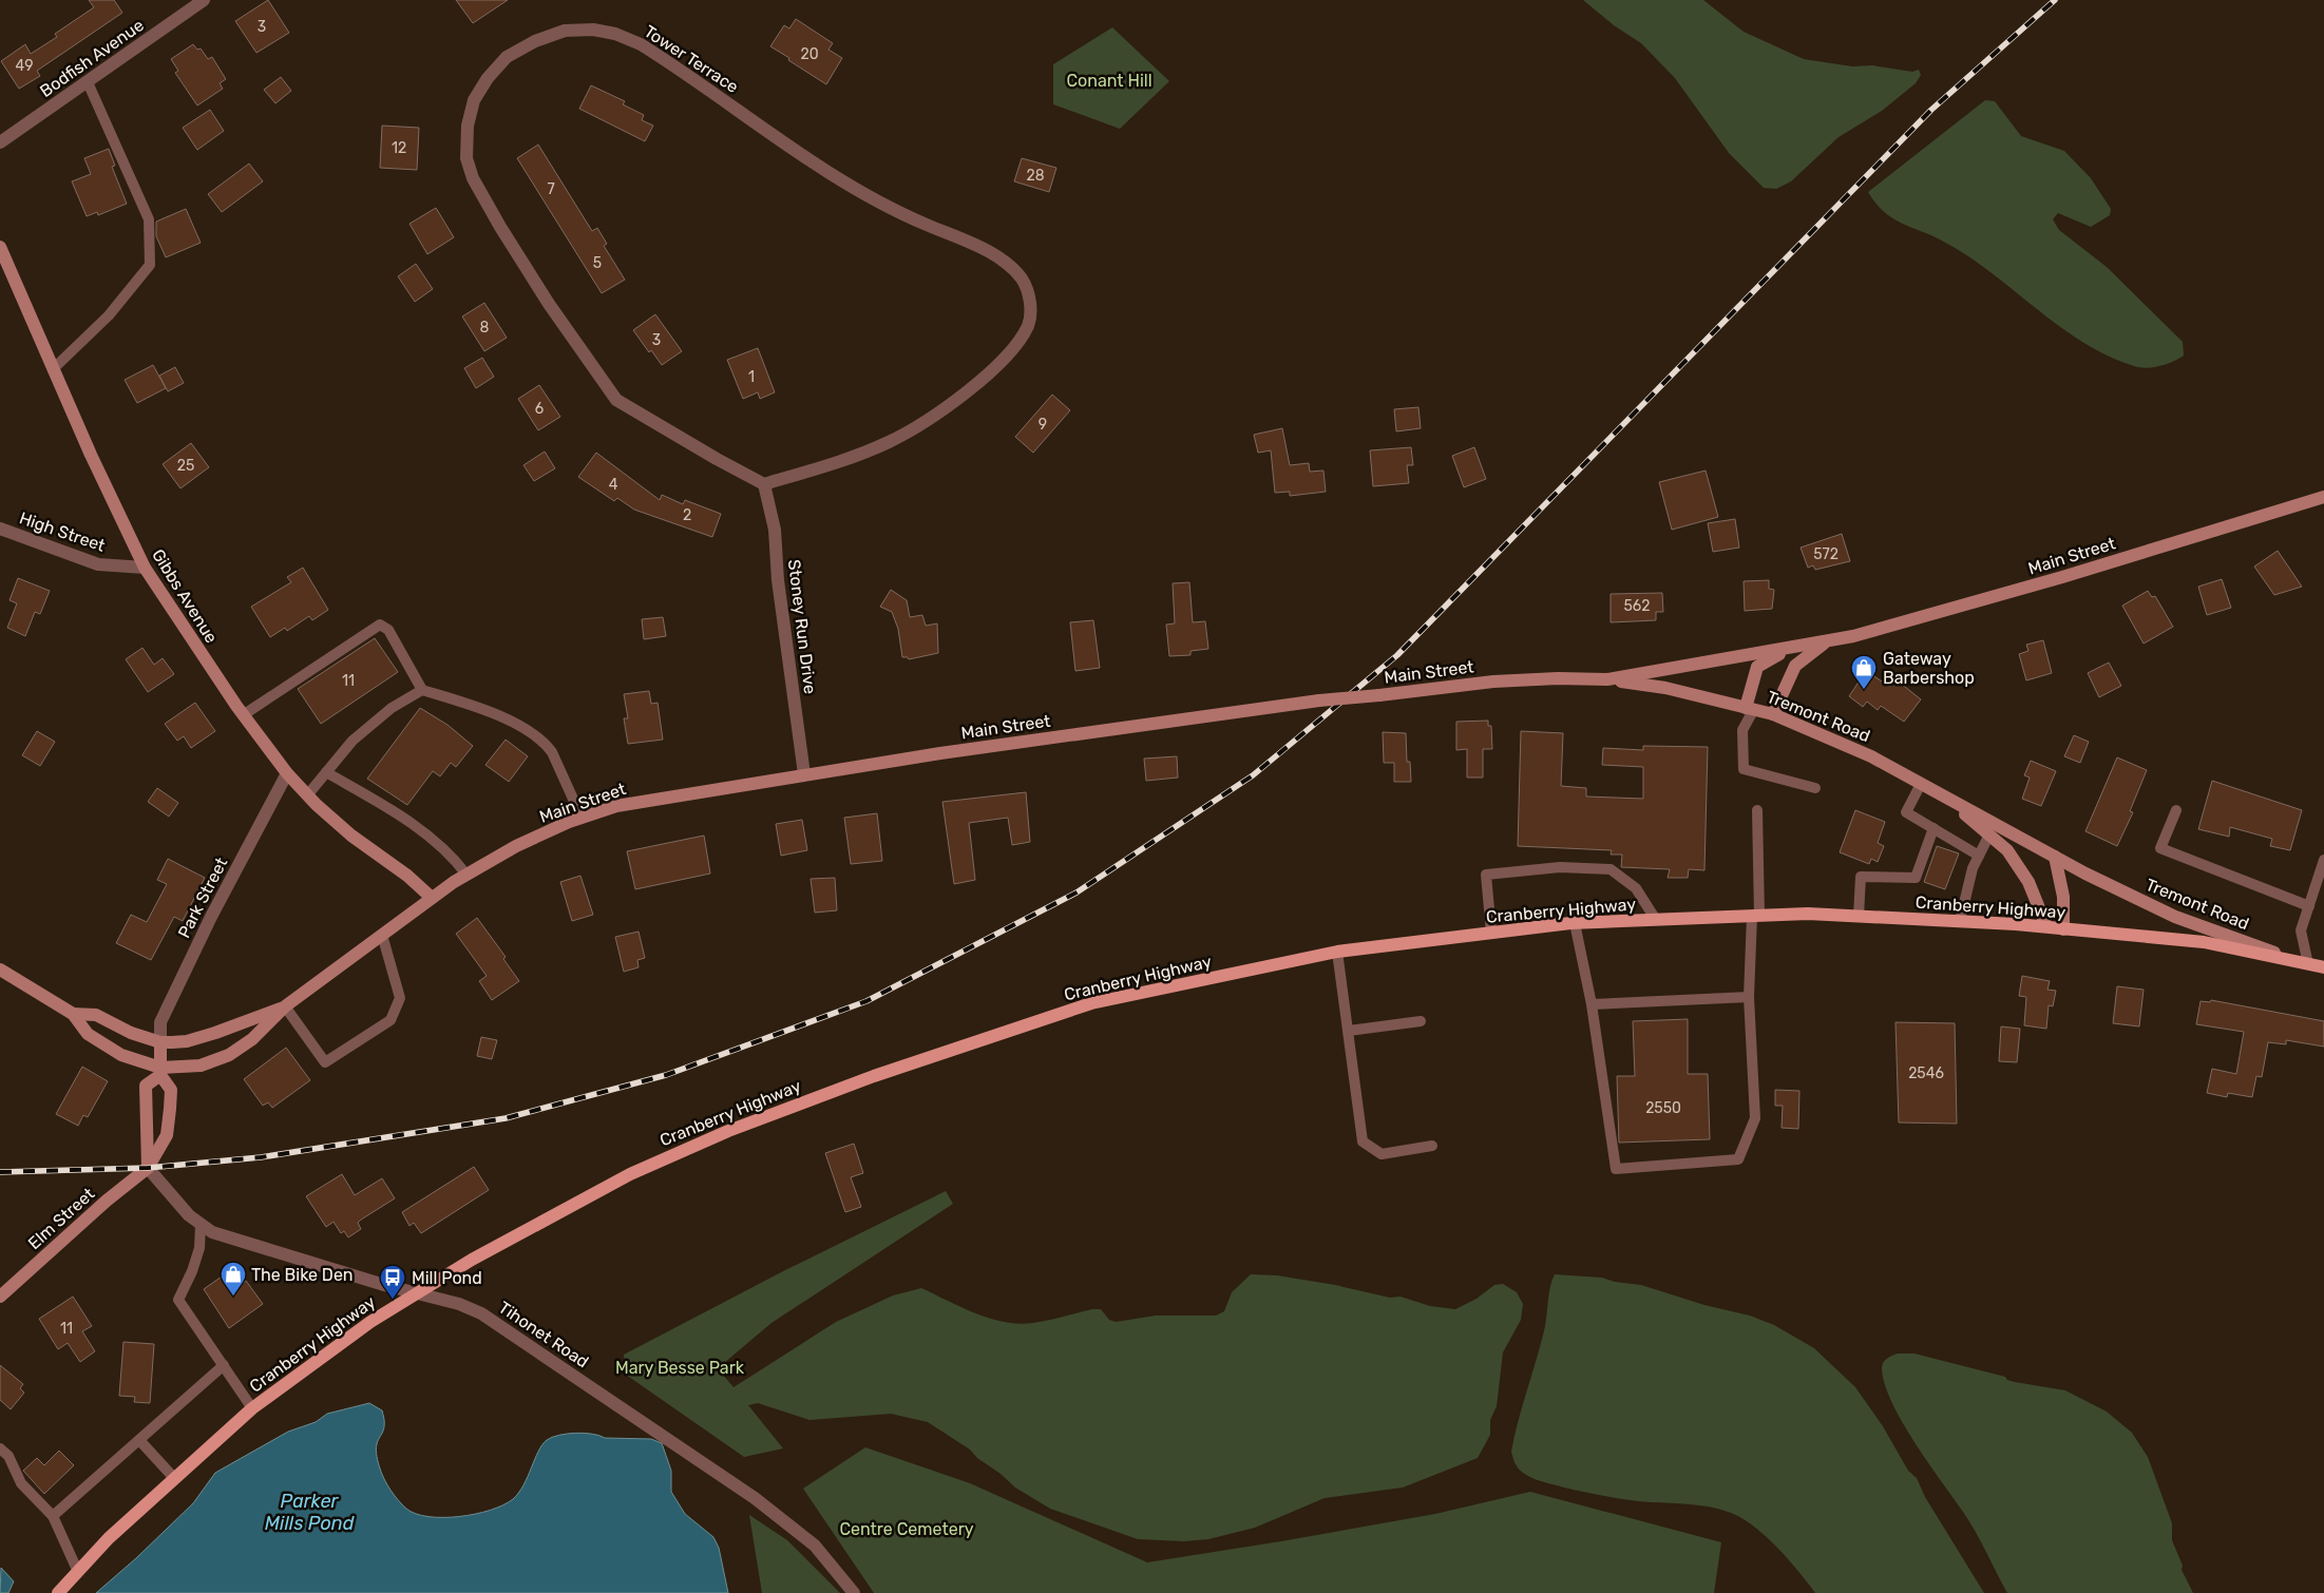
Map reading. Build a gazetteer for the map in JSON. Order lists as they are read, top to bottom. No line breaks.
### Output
{"streets":{"main road":["Main Street","Gibbs Avenue","Tremont Road","Cranberry Highway","Elm Street"],"street":["Bodfish Avenue","Tower Terrace","High Street","Stoney Run Drive","Park Street","Tihonet Road"]},"crossings":[["Tower Terrace","Stoney Run Drive"],["High Street","Gibbs Avenue"],["Main Street","Gibbs Avenue"],["Main Street","Stoney Run Drive"],["Main Street","Tremont Road"],["Main Street","Park Street"],["Main Street","Elm Street"],["Gibbs Avenue","Park Street"],["Tremont Road","Cranberry Highway"],["Park Street","Elm Street"],["Cranberry Highway","Tihonet Road"],["Elm Street","Tihonet Road"]],"water":["Parker Mills Pond"],"parks":["Conant Hill","Mary Besse Park","Centre Cemetery"],"places":{"shop":["Gateway Barbershop","The Bike Den"],"bus stop":["Mill Pond"]},"house_numbers":["3","20","49","12","28","7","5","8","3","1","6","9","25","4","2","572","562","11","2546","2550","11"]}
